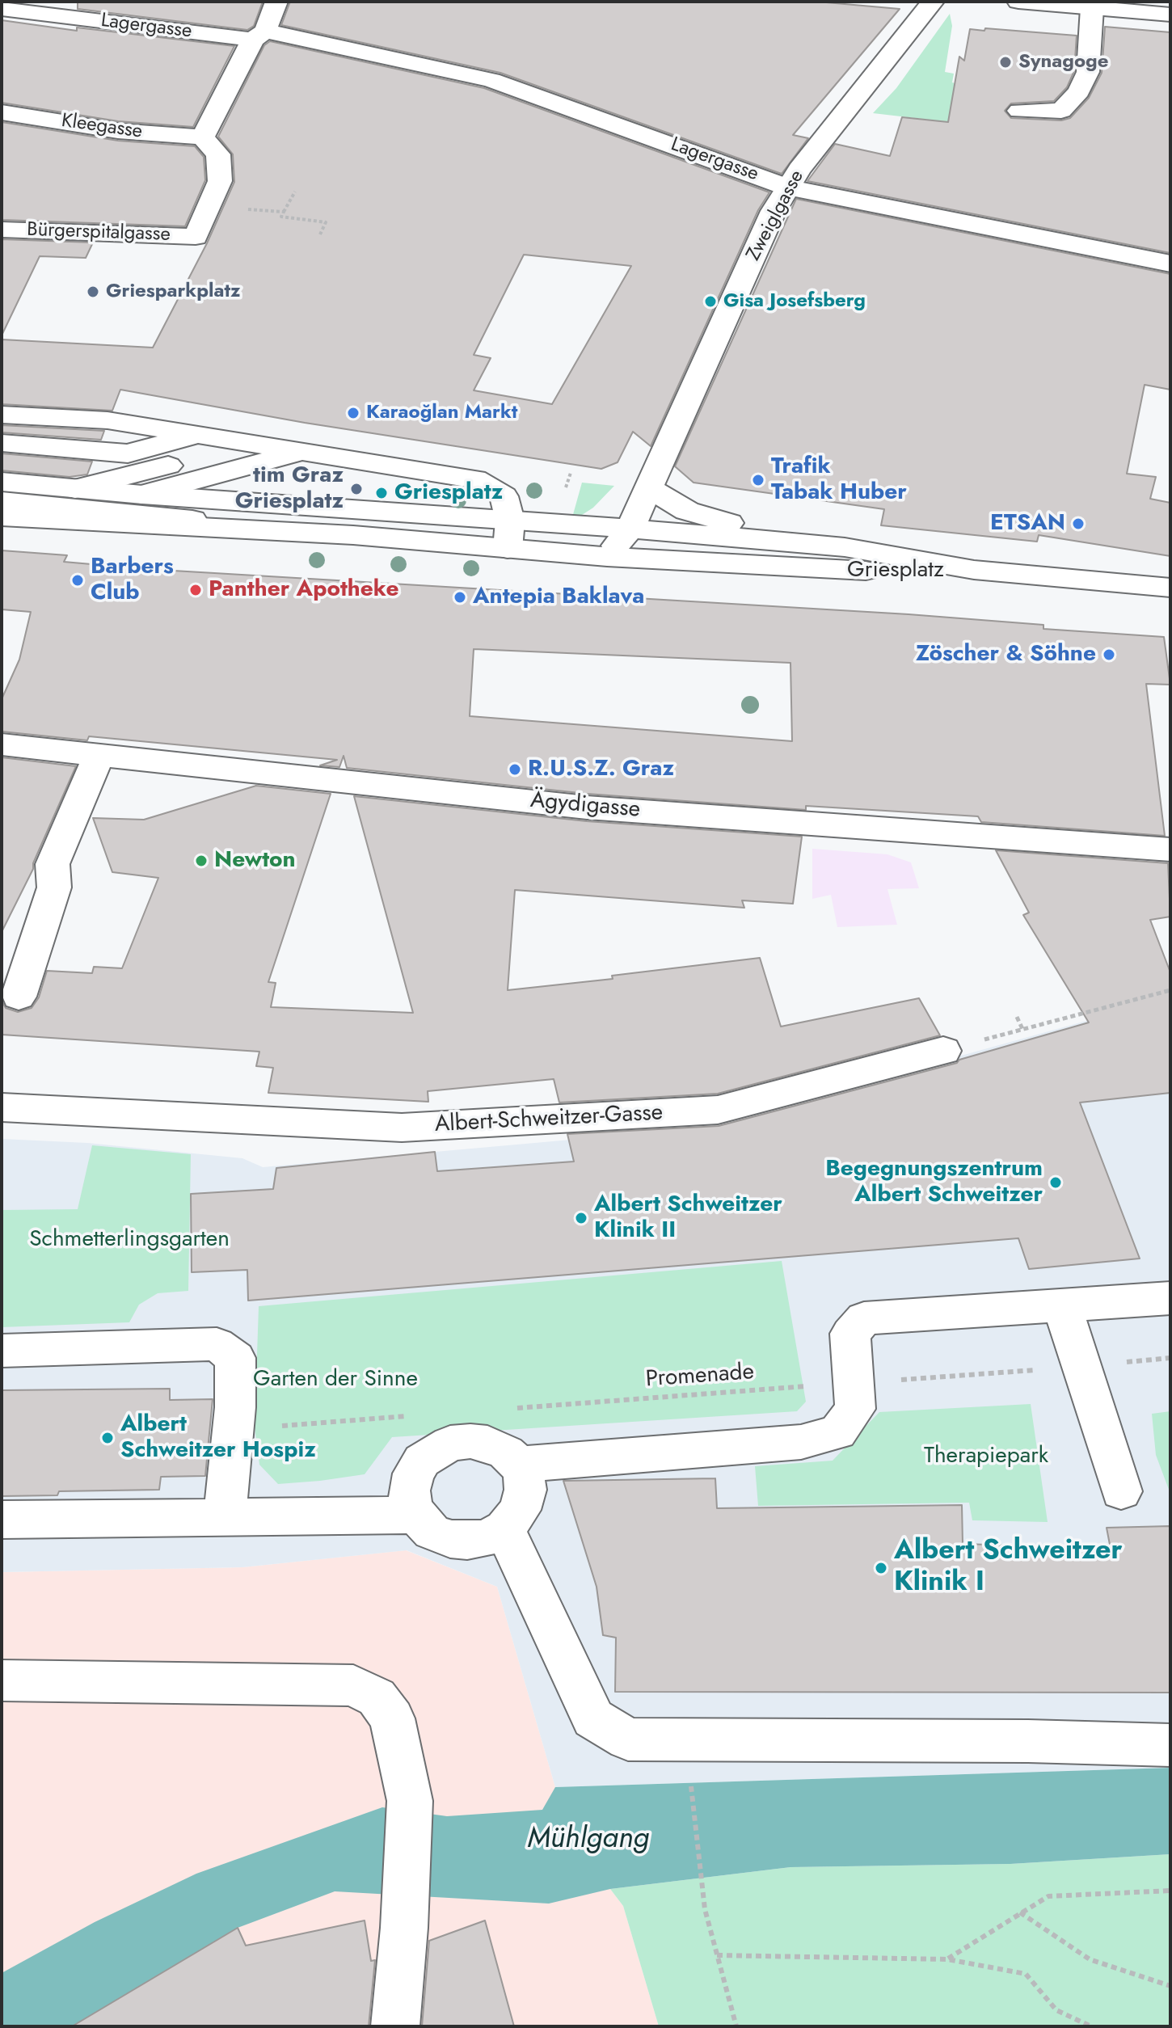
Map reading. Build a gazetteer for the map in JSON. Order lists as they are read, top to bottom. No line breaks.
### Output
{"streets":{"street":["Lagergasse","Kleegasse","Zweiglgasse","Bürgerspitalgasse","Griesplatz","Ägydigasse","Albert-Schweitzer-Gasse"],"path":["Promenade"]},"crossings":[["Lagergasse","Zweiglgasse"],["Zweiglgasse","Griesplatz"]],"water":["Mühlgang"],"parks":["Schmetterlingsgarten","Garten der Sinne","Therapiepark"],"places":["Synagoge","Griesparkplatz","Gisa Josefsberg","Karaoğlan Markt","Trafik Tabak Huber","tim Graz Griesplatz","Griesplatz","ETSAN","Barbers Club","Panther Apotheke","Antepia Baklava","Zöscher & Söhne","R.U.S.Z. Graz","Newton","Begegnungszentrum Albert Schweitzer","Albert Schweitzer Klinik II","Albert Schweitzer Hospiz","Albert Schweitzer Klinik I"]}
